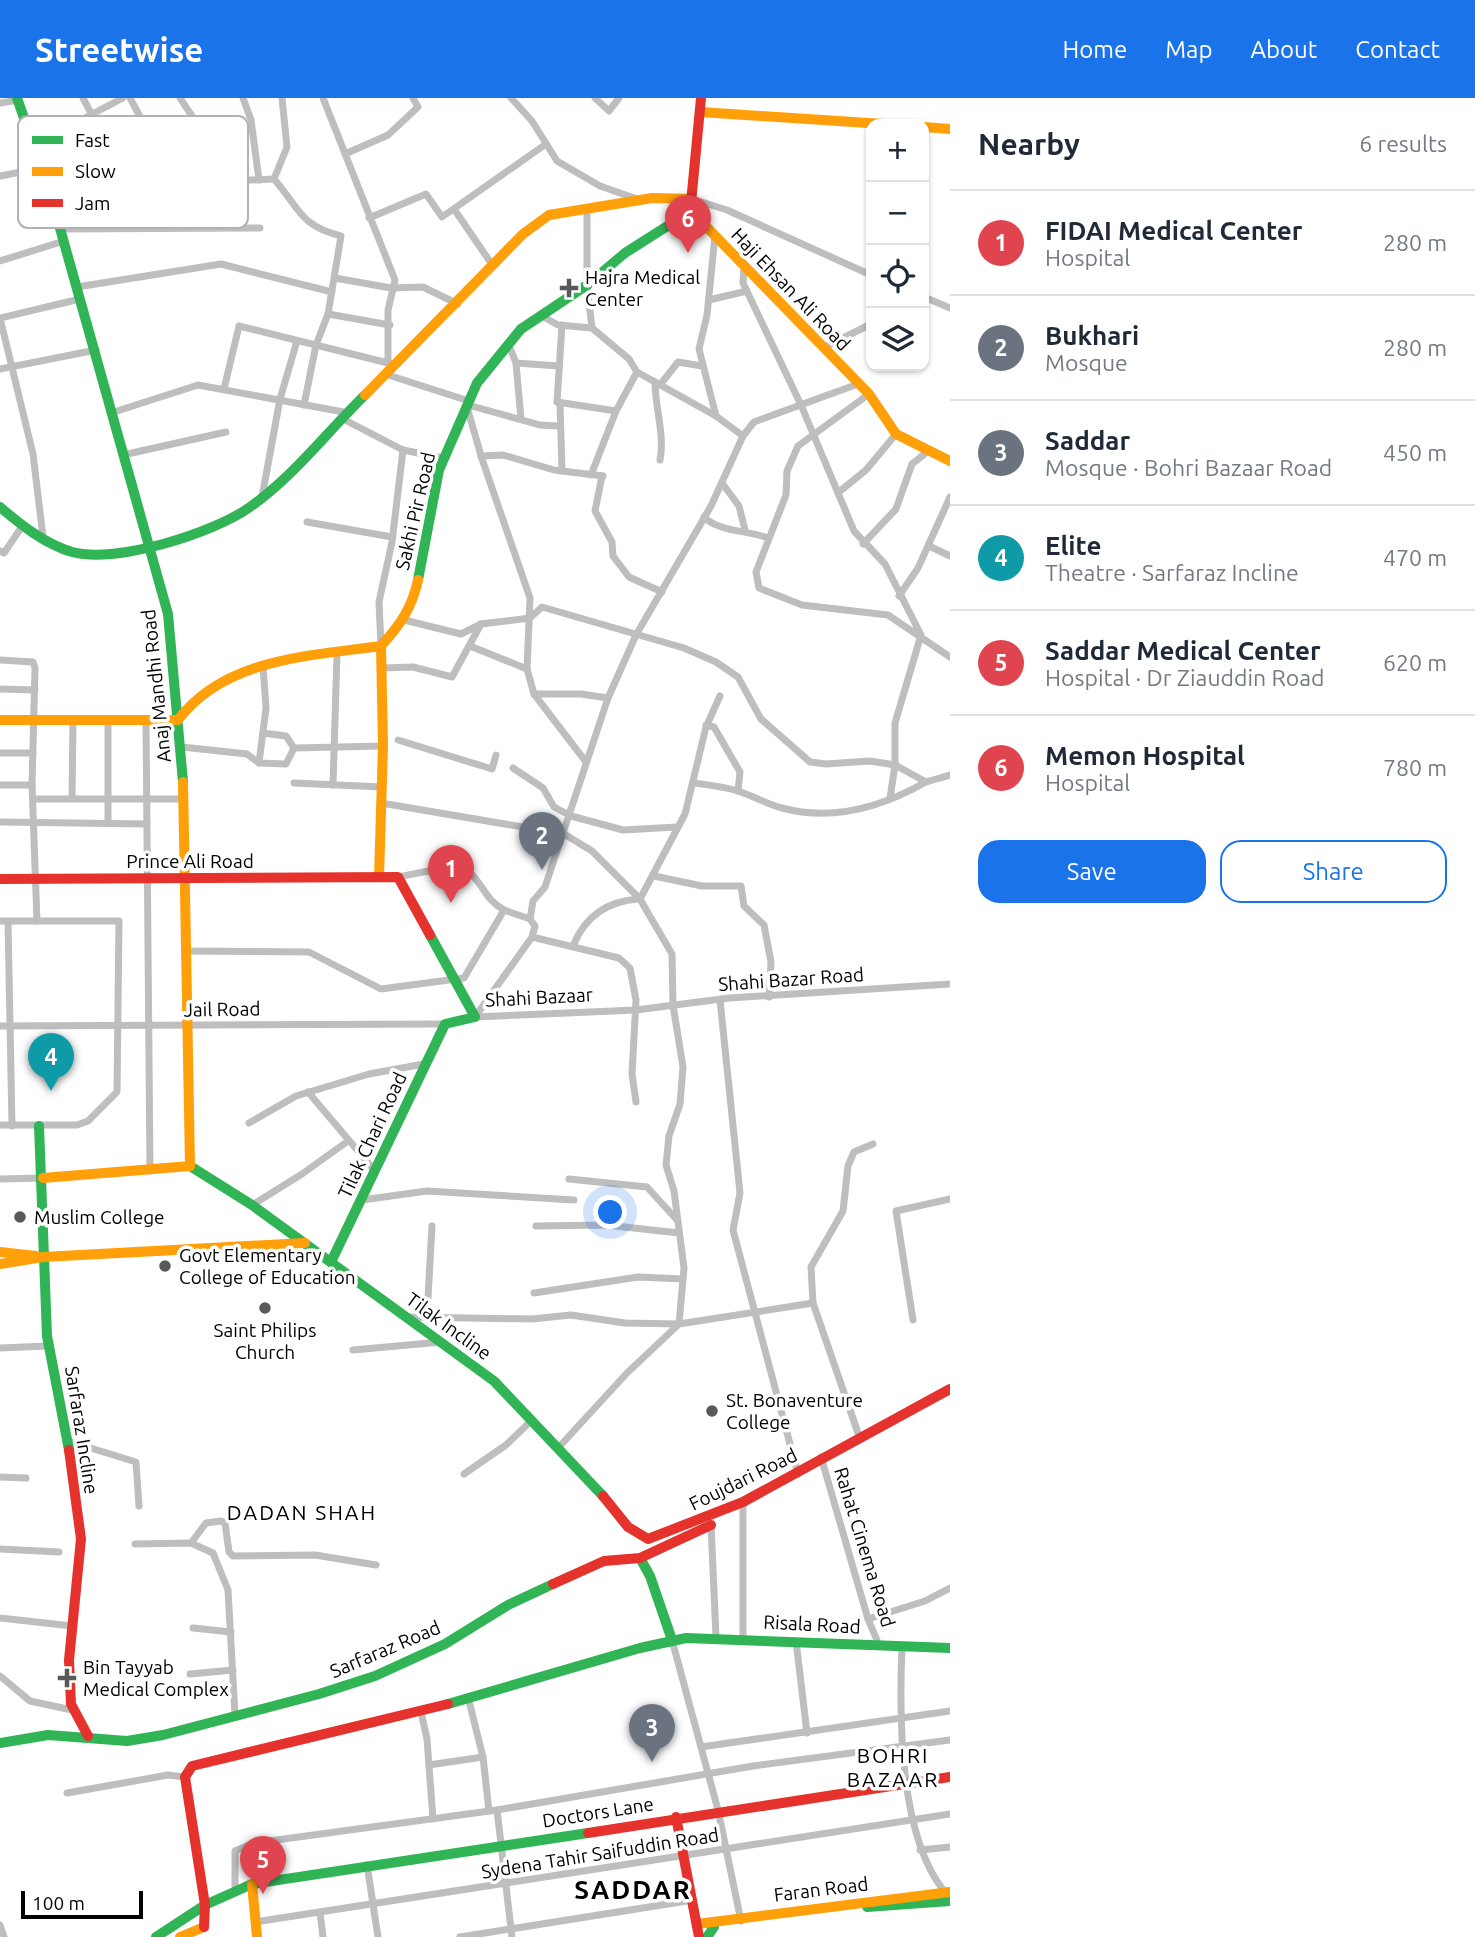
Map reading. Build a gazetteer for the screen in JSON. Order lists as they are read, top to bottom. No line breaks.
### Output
{"streets":{"street":["Haji Ehsan Ali Road","Sakhi Pir Road","Anaj Mandhi Road","Prince Ali Road","Shahi Bazar Road","Shahi Bazaar","Jail Road","Tilak Chari Road","Tilak Incline","Sarfaraz Incline","Foujdari Road","Rahat Cinema Road","Risala Road","Sarfaraz Road","Doctors Lane","Sydena Tahir Saifuddin Road","Faran Road"]},"crossings":[["Haji Ehsan Ali Road","Sakhi Pir Road"],["Anaj Mandhi Road","Prince Ali Road"],["Anaj Mandhi Road","Jail Road"],["Anaj Mandhi Road","Tilak Incline"],["Shahi Bazar Road","Shahi Bazaar"],["Shahi Bazaar","Jail Road"],["Shahi Bazaar","Tilak Chari Road"],["Jail Road","Tilak Chari Road"],["Tilak Chari Road","Tilak Incline"],["Tilak Incline","Foujdari Road"],["Sarfaraz Incline","Sarfaraz Road"],["Foujdari Road","Rahat Cinema Road"],["Rahat Cinema Road","Risala Road"]],"districts":["DADAN SHAH","BOHRI BAZAAR","SADDAR"],"places":{"health":["Hajra Medical Center","Bin Tayyab Medical Complex"],"other":["Muslim College","Govt Elementary College of Education","Saint Philips Church","St. Bonaventure College"]},"legend":["Fast","Slow","Jam"],"scale_bar":"100 m","page":{"header":"Streetwise","nav":["Home","Map","About","Contact"],"heading":["Nearby","6 results"],"map_buttons":["+","−"],"list":[{"mark":"1","name":"FIDAI Medical Center","note":"Hospital","value":"280 m"},{"mark":"2","name":"Bukhari","note":"Mosque","value":"280 m"},{"mark":"3","name":"Saddar","note":"Mosque · Bohri Bazaar Road","value":"450 m"},{"mark":"4","name":"Elite","note":"Theatre · Sarfaraz Incline","value":"470 m"},{"mark":"5","name":"Saddar Medical Center","note":"Hospital · Dr Ziauddin Road","value":"620 m"},{"mark":"6","name":"Memon Hospital","note":"Hospital","value":"780 m"}],"pins":["6","2","1","4","3","5"],"buttons":["Save","Share"],"scale":"100 m"}}
